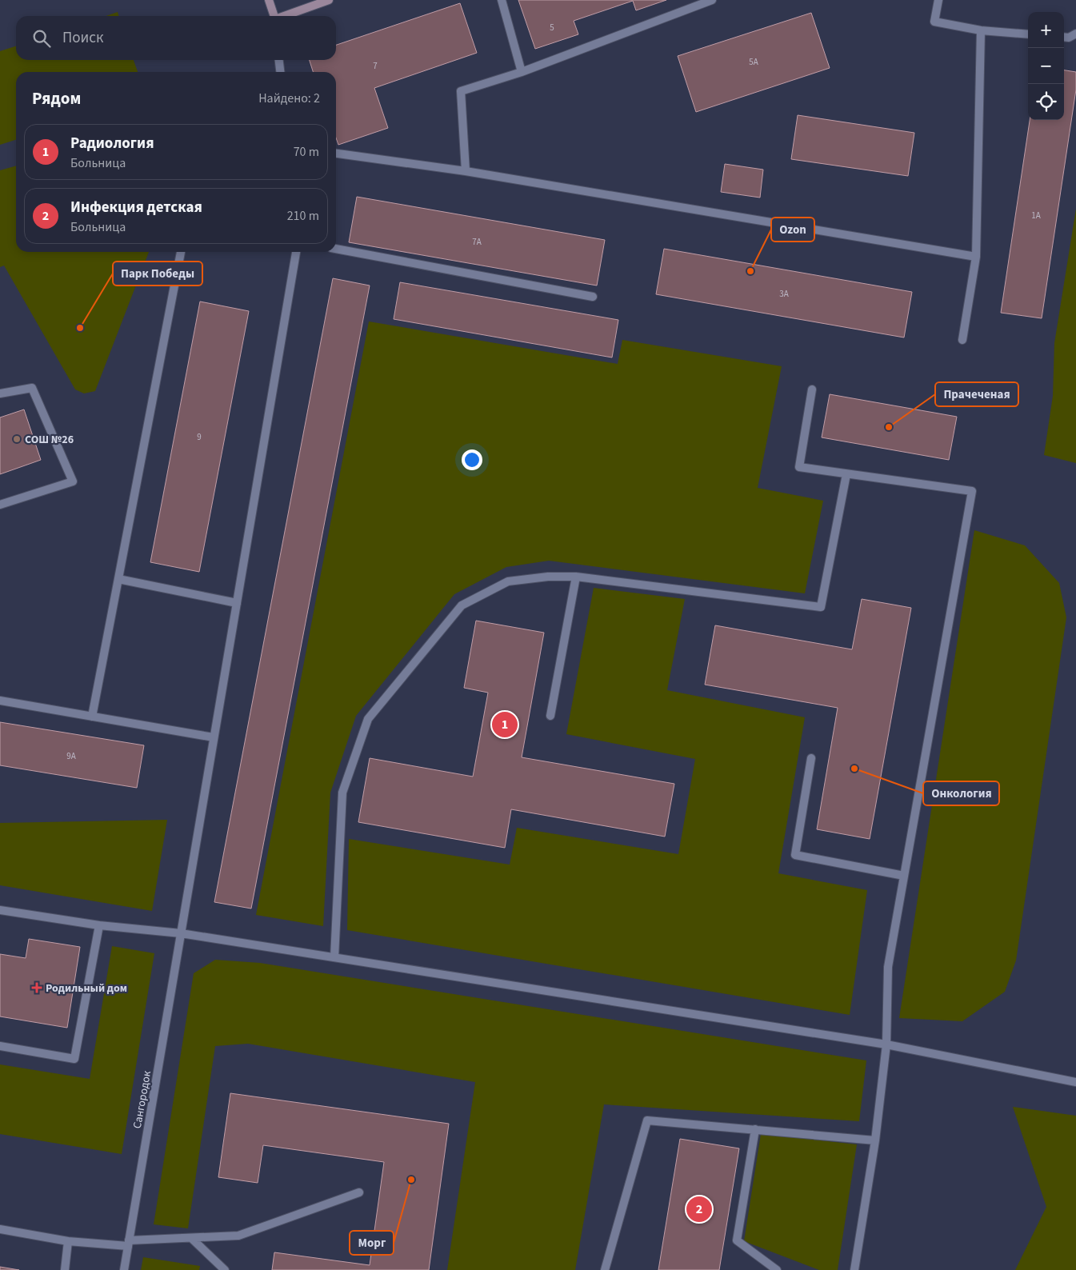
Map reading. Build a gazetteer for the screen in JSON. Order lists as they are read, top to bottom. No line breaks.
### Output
{"streets":{"street":["Сангородок"]},"places":{"other":["Ozon","Парк Победы","Прачеченая","СОШ №26","Онкология","Морг"],"health":["Родильный дом"]},"house_numbers":["5","5А","7","1А","7А","3А","9","9А"],"page":{"map_buttons":["+","−"],"search":"Поиск","heading":["Рядом","Найдено: 2"],"list":[{"mark":"1","name":"Радиология","note":"Больница","value":"70 m"},{"mark":"2","name":"Инфекция детская","note":"Больница","value":"210 m"}],"pins":["1","2"]}}
